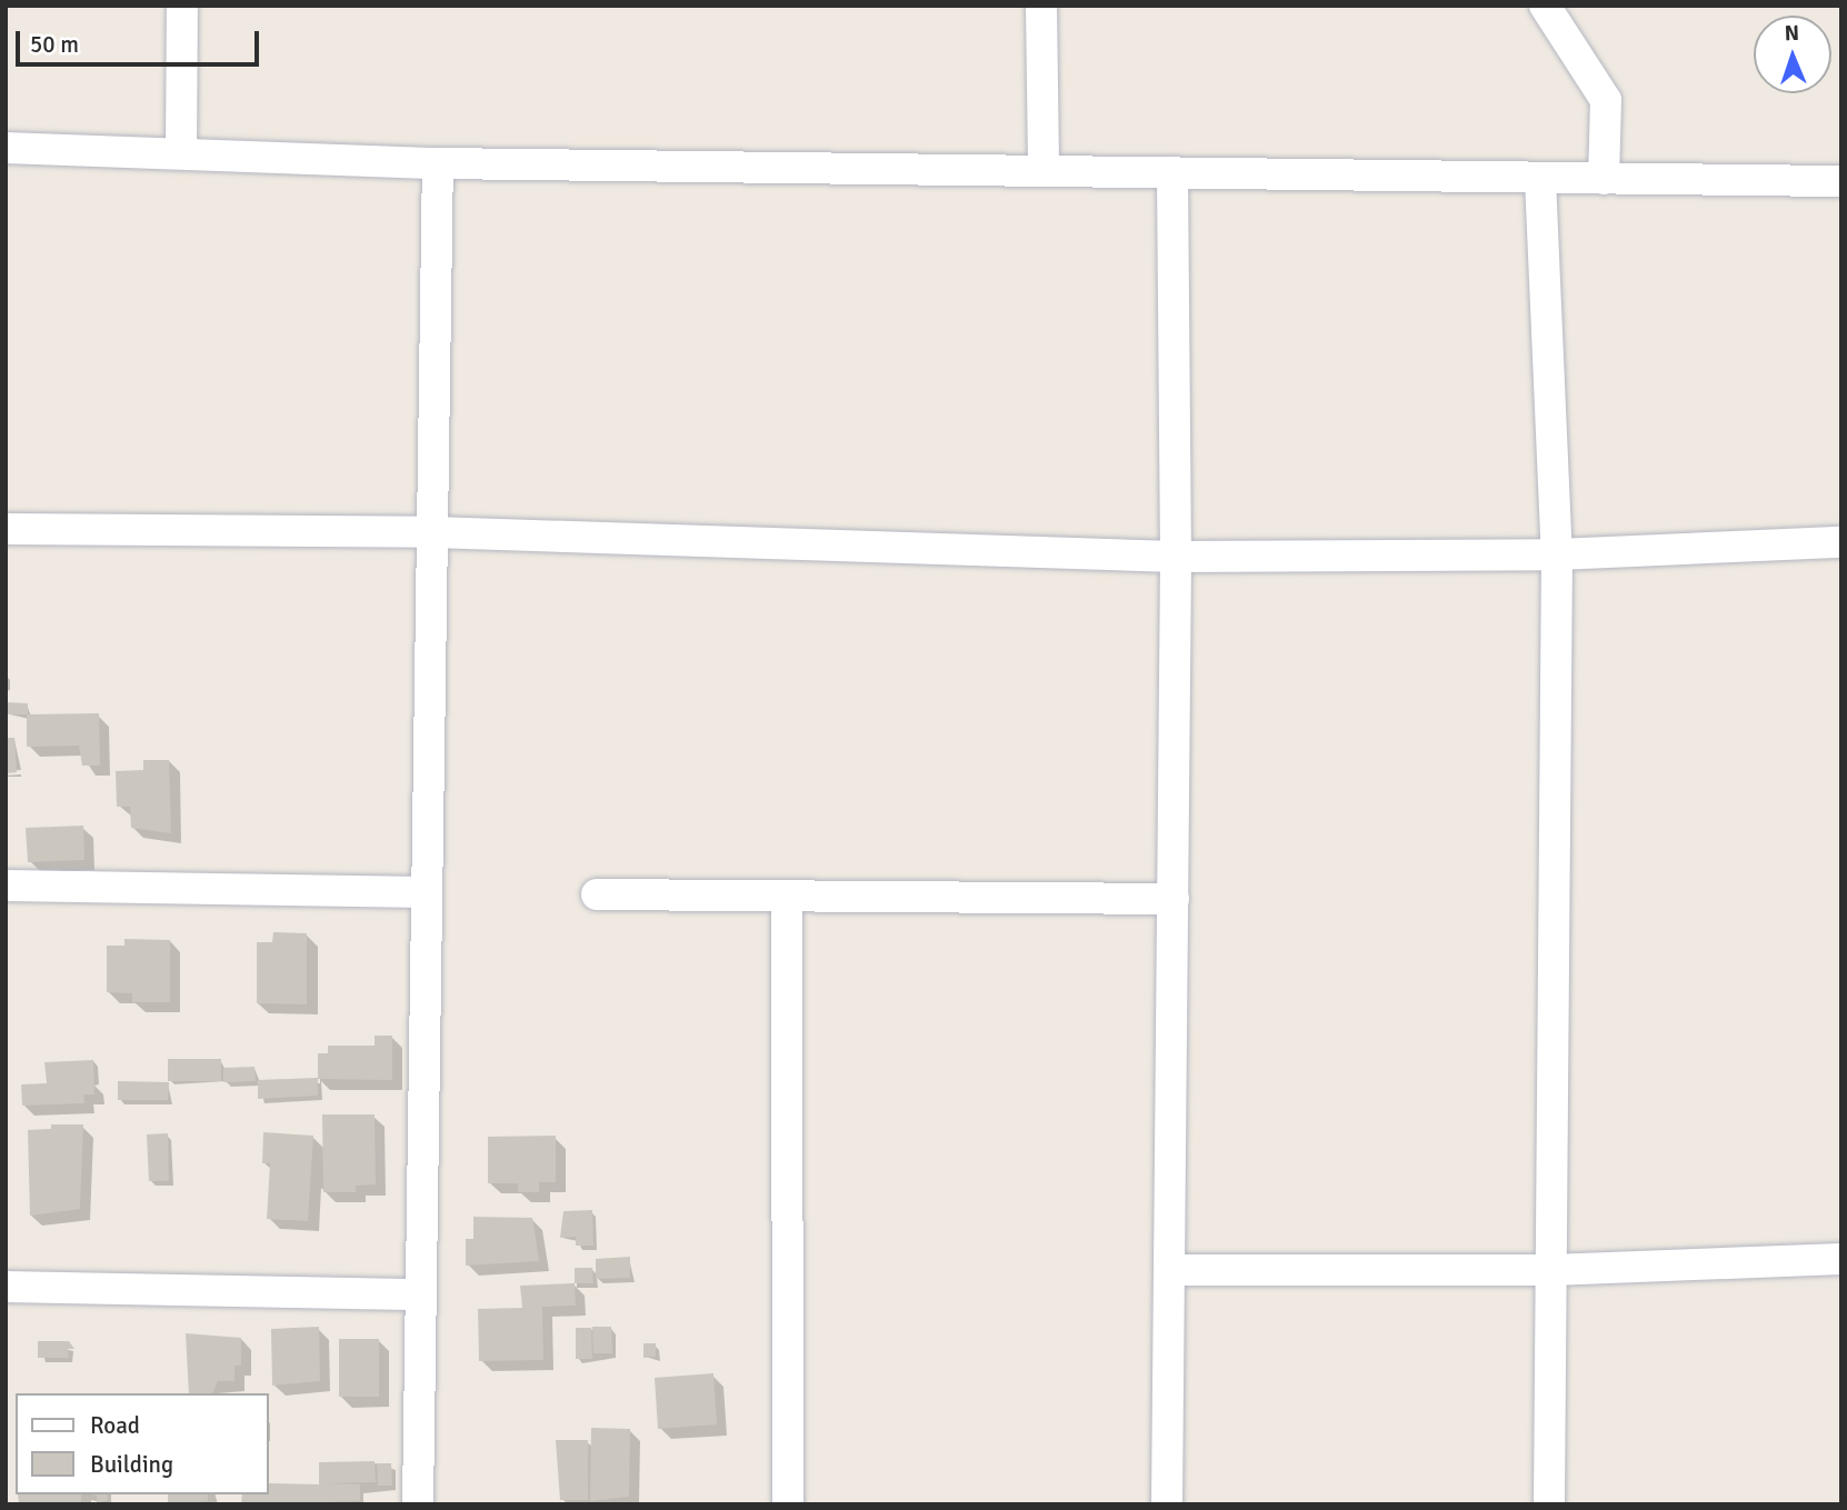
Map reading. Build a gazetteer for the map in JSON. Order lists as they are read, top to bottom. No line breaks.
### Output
{"legend":["Road","Building"],"scale_bar":"50 m","north":"top"}
